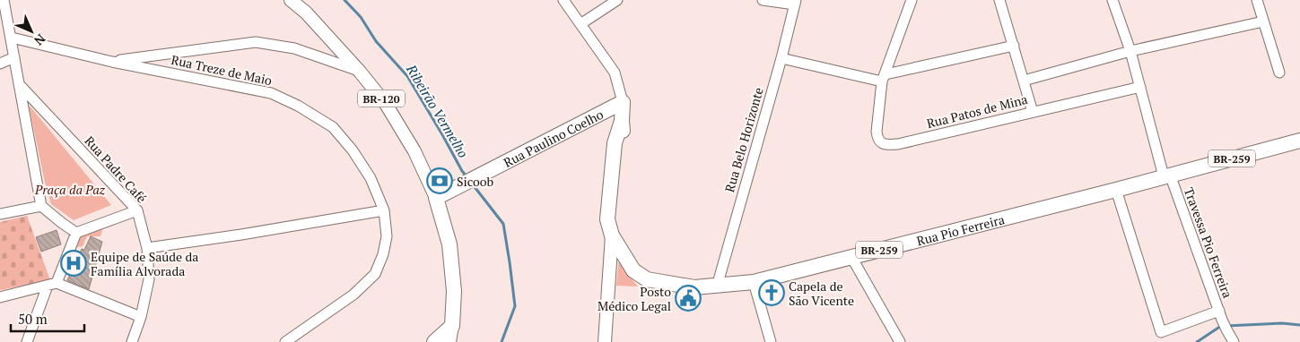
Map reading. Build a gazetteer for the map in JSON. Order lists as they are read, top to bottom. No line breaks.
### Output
{"streets":{"highway":["BR-120","Rua Paulino Coelho","BR-259","Rua Pio Ferreira"],"street":["Rua Treze de Maio","Rua Patos de Mina","Rua Belo Horizonte","Rua Padre Café","Travessa Pio Ferreira"]},"crossings":[["BR-120","Rua Paulino Coelho"],["Rua Patos de Mina","Travessa Pio Ferreira"],["Rua Belo Horizonte","Rua Pio Ferreira"],["Rua Pio Ferreira","Travessa Pio Ferreira"]],"water":["Ribeirão Vermelho"],"parks":["Praça da Paz"],"places":{"bank":["Sicoob"],"hospital":["Equipe de Saúde da Família Alvorada"],"church":["Capela de São Vicente"],"public building":["Posto Médico Legal"]},"scale_bar":"50 m","north":"bottom right"}
